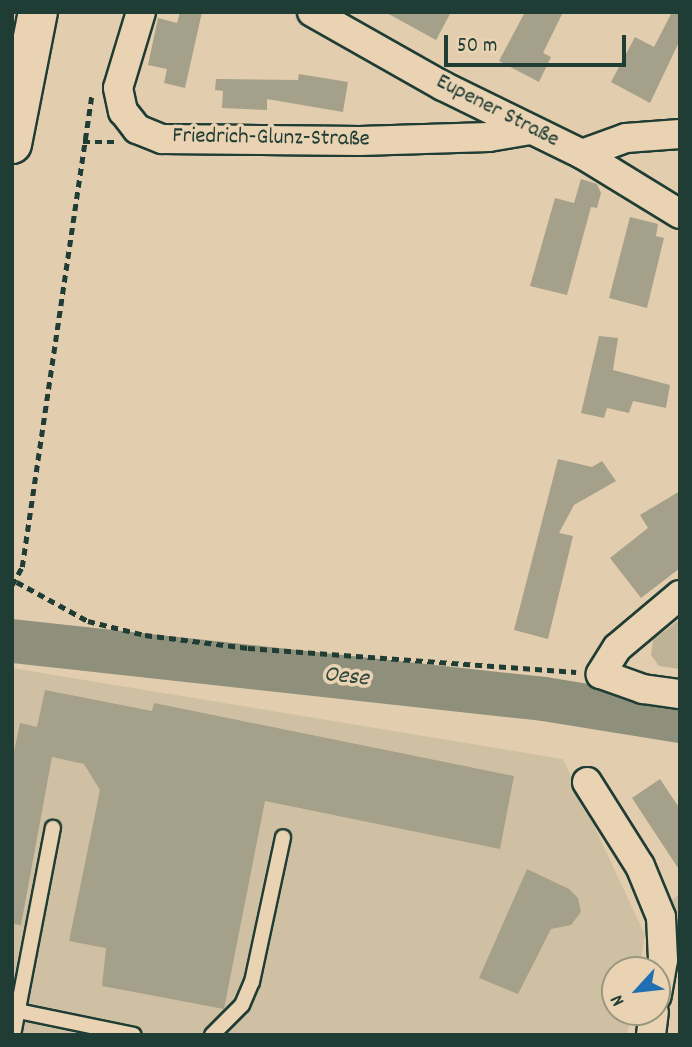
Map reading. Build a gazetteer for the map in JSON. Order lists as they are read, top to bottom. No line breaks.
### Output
{"streets":{"street":["Eupener Straße","Friedrich-Glunz-Straße"]},"crossings":[["Eupener Straße","Friedrich-Glunz-Straße"]],"water":["Oese"],"scale_bar":"50 m","north":"bottom left"}
